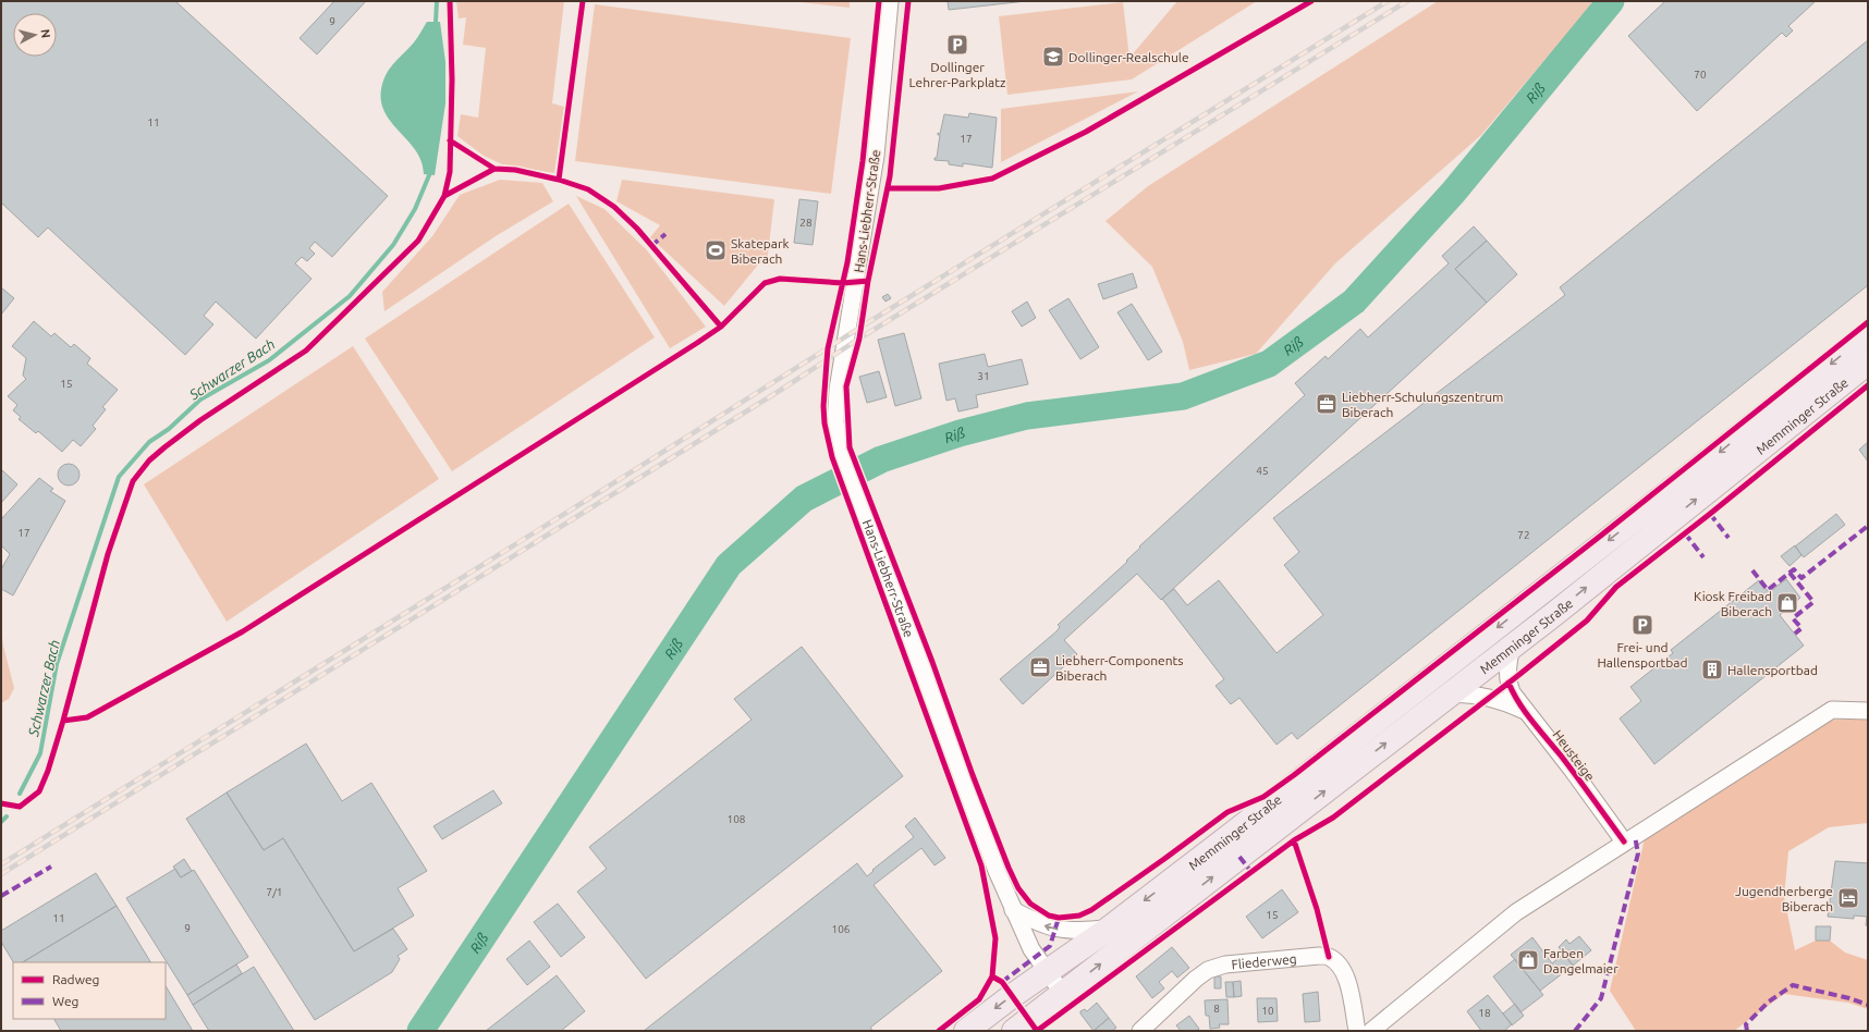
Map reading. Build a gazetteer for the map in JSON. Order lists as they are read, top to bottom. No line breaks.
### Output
{"streets":{"main road":["Memminger Straße"],"street":["Hans-Liebherr-Straße","Heusteige","Fliederweg"]},"crossings":[["Hans-Liebherr-Straße","Memminger Straße"],["Memminger Straße","Heusteige"]],"water":["Riß","Schwarzer Bach"],"places":{"parking":["Dollinger Lehrer-Parkplatz","Frei- und Hallensportbad"],"school or university":["Dollinger-Realschule"],"sports":["Skatepark Biberach"],"office":["Liebherr-Schulungszentrum Biberach","Liebherr-Components Biberach"],"shop":["Kiosk Freibad Biberach","Farben Dangelmaier"],"building":["Hallensportbad"],"hotel":["Jugendherberge Biberach"]},"house_numbers":["9","70","11","17","28","31","15","45","17","72","108","7/1","15","11","9","106","8","10","18"],"legend":["Radweg","Weg"],"north":"right"}
